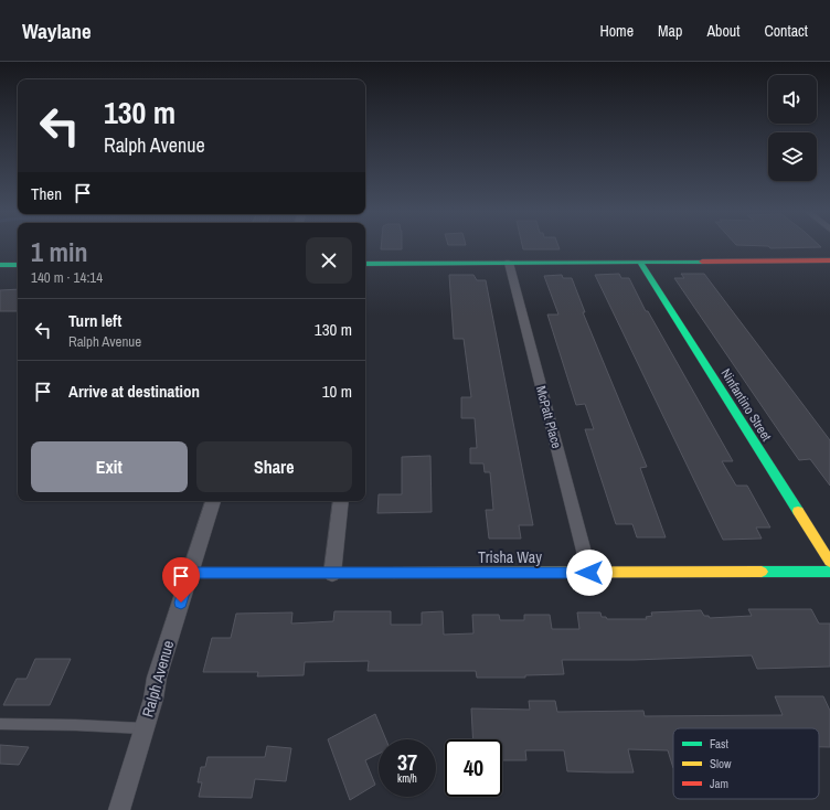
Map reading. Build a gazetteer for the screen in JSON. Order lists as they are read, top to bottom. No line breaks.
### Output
{"streets":{"street":["Ninfantino Street","McPatt Place","Trisha Way","Ralph Avenue"]},"crossings":[["McPatt Place","Trisha Way"],["Trisha Way","Ralph Avenue"]],"legend":["Fast","Slow","Jam"],"page":{"header":"Waylane","nav":["Home","Map","About","Contact"],"turn":["130 m","Ralph Avenue"],"then":"Then","heading":["1 min","140 m · 14:14"],"list":[{"name":"Turn left","note":"Ralph Avenue","value":"130 m"},{"name":"Arrive at destination","value":"10 m"}],"buttons":["Exit","Share"],"speed":"37 km/h","limit":"40"}}
